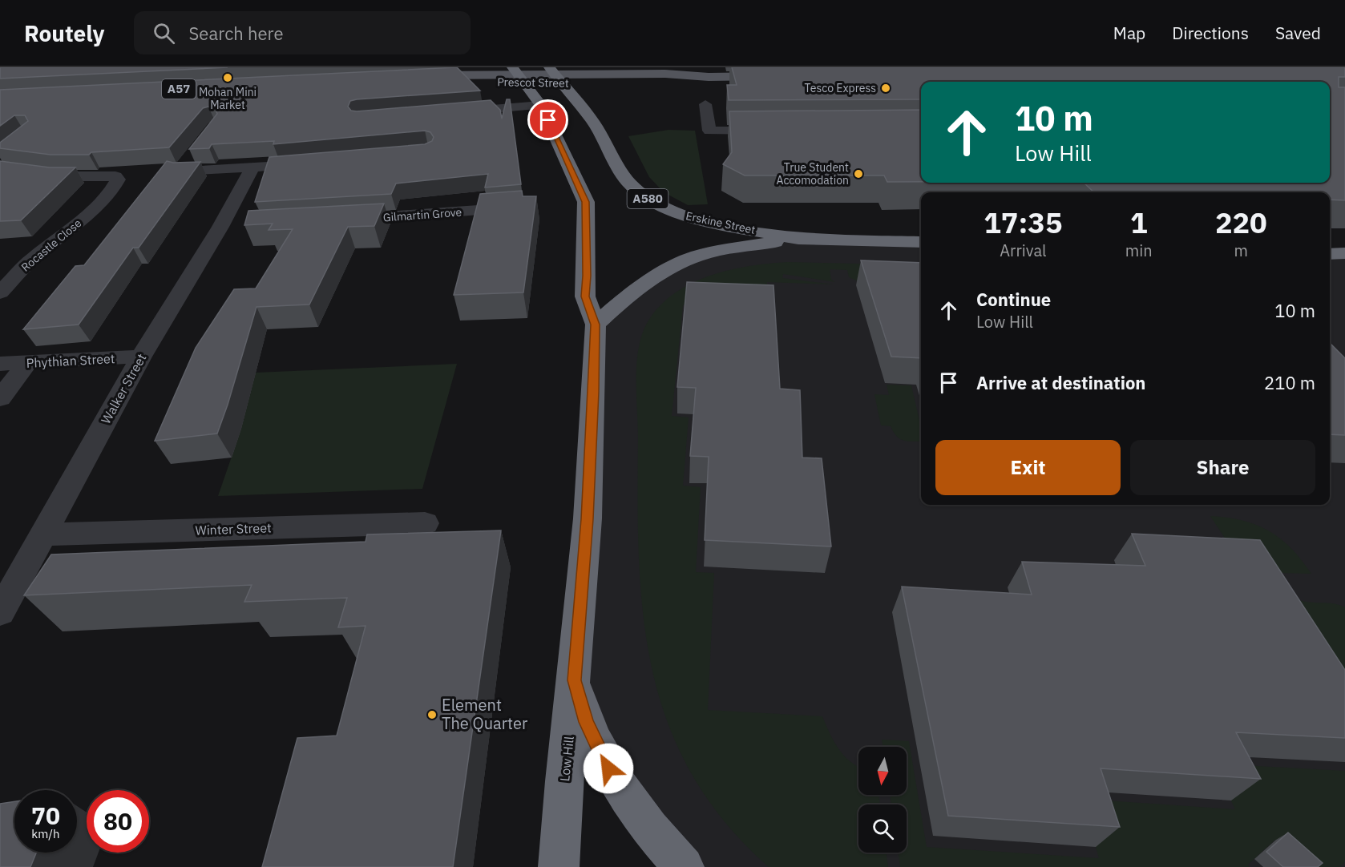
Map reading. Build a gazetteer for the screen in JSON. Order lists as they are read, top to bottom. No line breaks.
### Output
{"streets":{"highway":["A580","Erskine Street","Low Hill"],"main road":["Prescot Street"],"street":["Gilmartin Grove","Rocastle Close","Phythian Street","Walker Street","Winter Street"]},"crossings":[["Prescot Street","Erskine Street"],["Prescot Street","Low Hill"],["A580","Erskine Street"],["A580","Low Hill"],["Phythian Street","Walker Street"],["Walker Street","Winter Street"]],"places":["Mohan Mini Market","Tesco Express","True Student Accomodation","Element The Quarter"],"north":"bottom","page":{"header":"Routely","search":"Search here","nav":["Map","Directions","Saved"],"turn":["10 m","Low Hill"],"eta":["17:35","Arrival","1","min","220","m"],"list":[{"name":"Continue","note":"Low Hill","value":"10 m"},{"name":"Arrive at destination","value":"210 m"}],"buttons":["Exit","Share"],"speed":"70 km/h","limit":"80"}}
